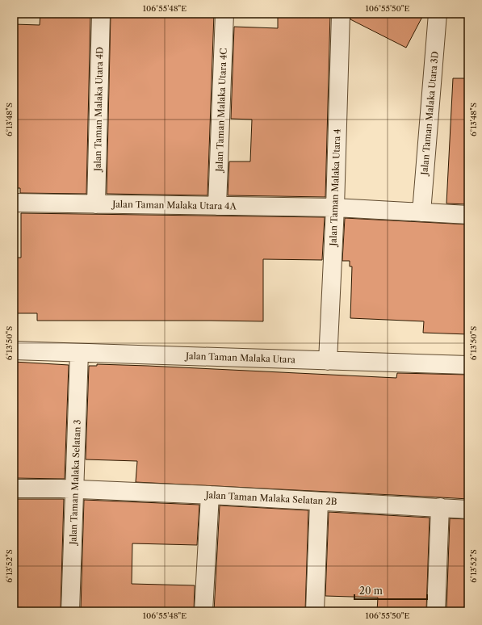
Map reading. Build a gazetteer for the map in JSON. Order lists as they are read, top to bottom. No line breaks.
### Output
{"streets":{"street":["Jalan Taman Malaka Utara 4D","Jalan Taman Malaka Utara 4C","Jalan Taman Malaka Utara 3D","Jalan Taman Malaka Utara 4","Jalan Taman Malaka Utara 4A","Jalan Taman Malaka Utara","Jalan Taman Malaka Selatan 3","Jalan Taman Malaka Selatan 2B"]},"crossings":[["Jalan Taman Malaka Utara 4D","Jalan Taman Malaka Utara 4A"],["Jalan Taman Malaka Utara 4C","Jalan Taman Malaka Utara 4A"],["Jalan Taman Malaka Utara 3D","Jalan Taman Malaka Utara 4A"],["Jalan Taman Malaka Utara 4","Jalan Taman Malaka Utara 4A"],["Jalan Taman Malaka Utara 4","Jalan Taman Malaka Utara"],["Jalan Taman Malaka Utara","Jalan Taman Malaka Selatan 3"],["Jalan Taman Malaka Selatan 3","Jalan Taman Malaka Selatan 2B"]],"scale_bar":"20 m","coordinates":["106°55'48\"E","106°55'50\"E","6°13'48\"S","6°13'50\"S","6°13'52\"S"]}
